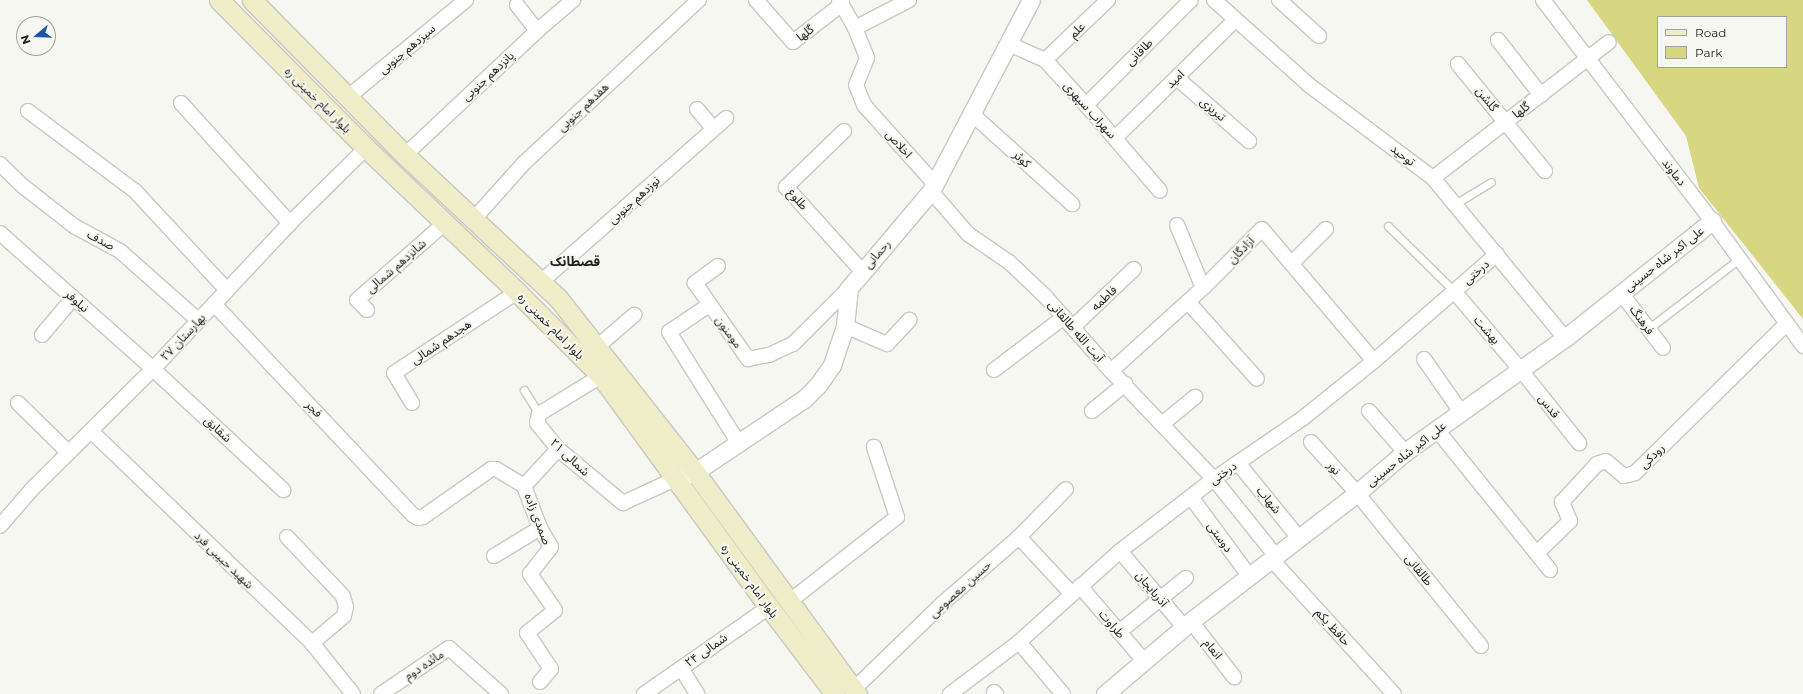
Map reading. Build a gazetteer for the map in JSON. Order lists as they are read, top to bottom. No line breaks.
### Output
{"streets":{"main road":["بلوار امام خمینی ره"],"street":["علم","گلها","سیزدهم جنوبی","طاقانی","پانزدهم جنوبی","امید","گلشن","هفدهم جنوبی","تبریزی","سهراب سپهری","اخلاص","توحید","کوثر","دماوند","طلوع","نوزدهم جنوبی","صدف","آزادگان","رحمانی","علی اکبر شاه حسینی","شانزدهم شمالی","درختی","فاطمه","نیلوفر","فرهنگ","بهشت","آیت الله طالقانی","مومنون","بهارستان ۲۷","هجدهم شمالی","قدس","فجر","شقایق","رودکی","۲۱ شمالی","نور","شهاب","صمدی زاده","دوستی","شهید حبیبی فرد","طالقانی","حسین معصومی","آذربایجان","طراوت","حافظ یکم","انعام","۲۴ شمالی","مائده دوم"]},"crossings":[["علم","سهراب سپهری"],["گلها","گلشن"],["گلها","توحید"],["گلها","دماوند"],["سیزدهم جنوبی","بلوار امام خمینی ره"],["طاقانی","سهراب سپهری"],["پانزدهم جنوبی","بلوار امام خمینی ره"],["امید","تبریزی"],["امید","سهراب سپهری"],["امید","توحید"],["بلوار امام خمینی ره","هفدهم جنوبی"],["بلوار امام خمینی ره","نوزدهم جنوبی"],["بلوار امام خمینی ره","شانزدهم شمالی"],["بلوار امام خمینی ره","بهارستان ۲۷"],["بلوار امام خمینی ره","هجدهم شمالی"],["بلوار امام خمینی ره","۲۱ شمالی"],["بلوار امام خمینی ره","حسین معصومی"],["بلوار امام خمینی ره","۲۴ شمالی"],["سهراب سپهری","رحمانی"],["اخلاص","رحمانی"],["اخلاص","آیت الله طالقانی"],["توحید","علی اکبر شاه حسینی"],["توحید","درختی"],["کوثر","رحمانی"],["دماوند","علی اکبر شاه حسینی"],["دماوند","رودکی"],["طلوع","رحمانی"],["صدف","بهارستان ۲۷"],["آزادگان","درختی"],["آزادگان","آیت الله طالقانی"],["رحمانی","آیت الله طالقانی"],["رحمانی","مومنون"],["علی اکبر شاه حسینی","فرهنگ"],["علی اکبر شاه حسینی","بهشت"],["علی اکبر شاه حسینی","قدس"],["علی اکبر شاه حسینی","نور"],["علی اکبر شاه حسینی","شهاب"],["علی اکبر شاه حسینی","دوستی"],["علی اکبر شاه حسینی","طالقانی"],["علی اکبر شاه حسینی","آذربایجان"],["علی اکبر شاه حسینی","طراوت"],["علی اکبر شاه حسینی","حافظ یکم"],["علی اکبر شاه حسینی","انعام"],["درختی","بهشت"],["درختی","آیت الله طالقانی"],["درختی","شهاب"],["درختی","دوستی"],["درختی","آذربایجان"],["درختی","طراوت"],["درختی","حافظ یکم"],["فاطمه","آیت الله طالقانی"],["نیلوفر","بهارستان ۲۷"],["نیلوفر","شقایق"],["بهشت","قدس"],["آیت الله طالقانی","حافظ یکم"],["بهارستان ۲۷","فجر"],["بهارستان ۲۷","شقایق"],["بهارستان ۲۷","شهید حبیبی فرد"],["فجر","صمدی زاده"],["۲۱ شمالی","صمدی زاده"],["نور","طالقانی"],["حسین معصومی","طراوت"],["آذربایجان","انعام"]],"districts":["قصطانک"],"legend":["Road","Park"],"north":"left"}
